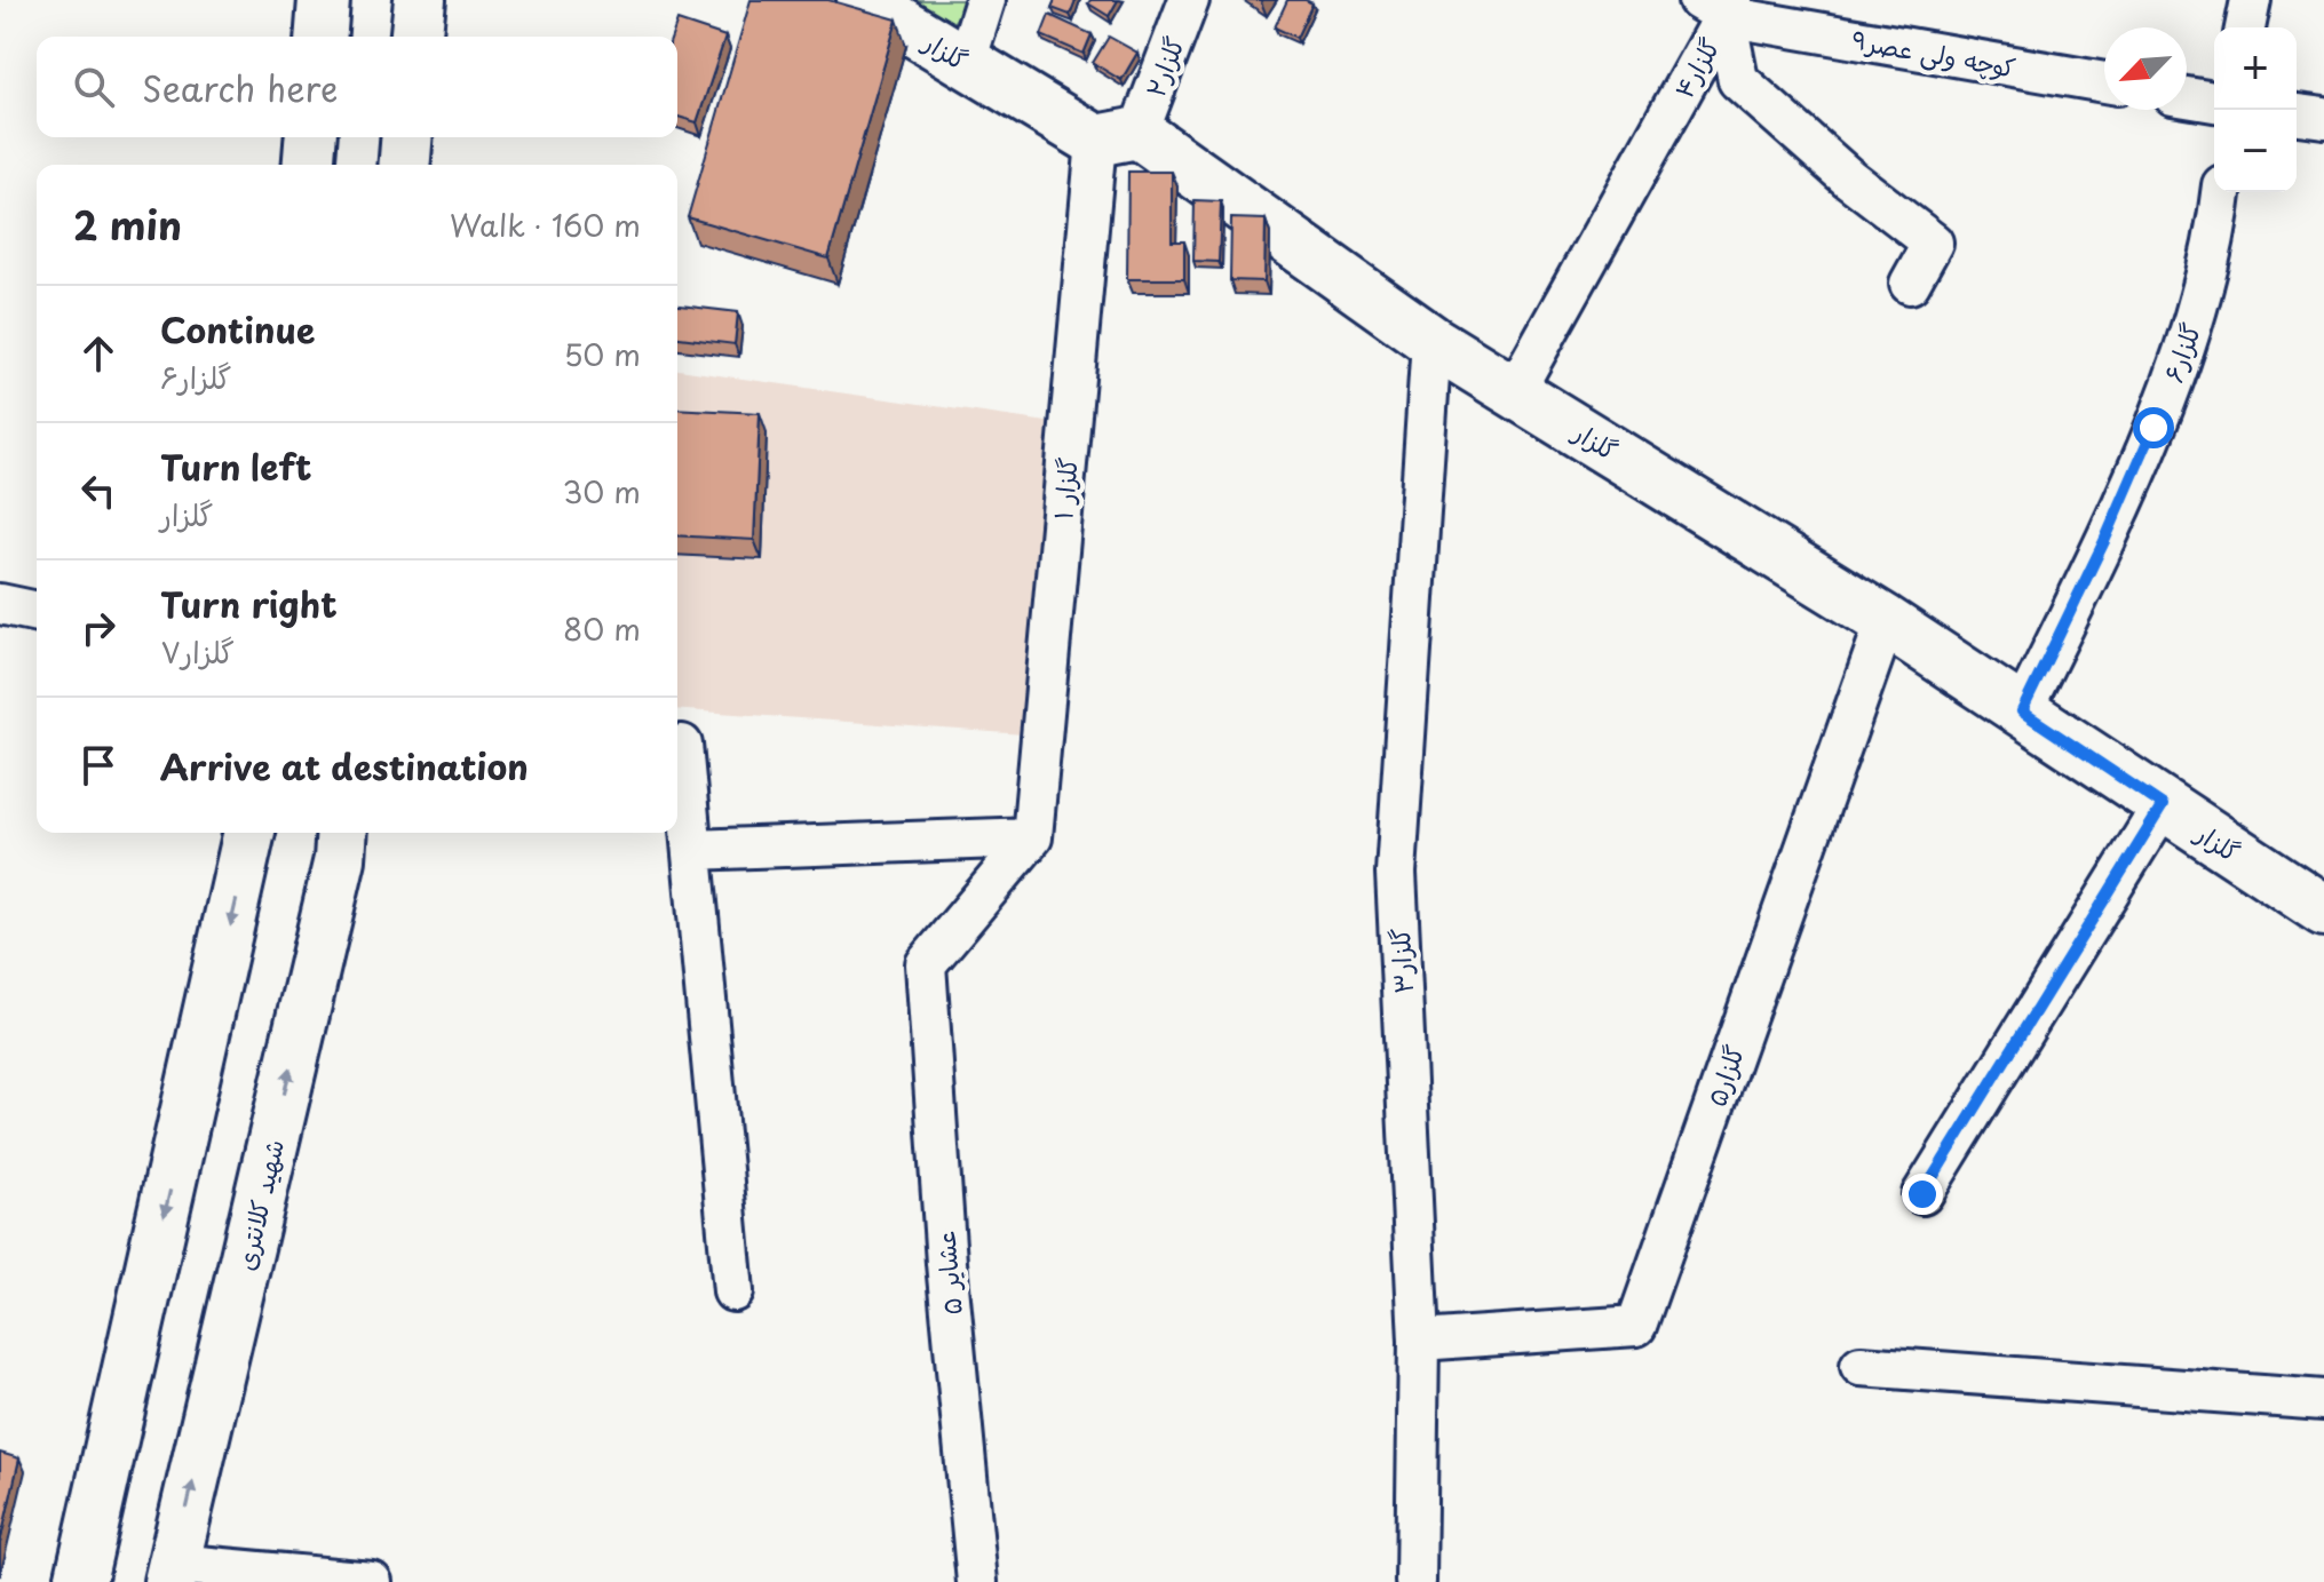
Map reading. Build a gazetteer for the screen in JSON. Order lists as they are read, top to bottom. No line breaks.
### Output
{"streets":{"main road":["گلزار","شهید کلانتری"],"street":["کوچه ولی عصر۹","گلزار۲","گلزار۴","گلزار۶","گلزار ۱","گلزار۳","گلزار۵","عشایر ۵"]},"crossings":[["گلزار","گلزار۲"],["گلزار","گلزار۴"],["گلزار","گلزار۶"],["گلزار","گلزار ۱"],["گلزار","گلزار۳"],["گلزار","گلزار۵"],["کوچه ولی عصر۹","گلزار۴"],["گلزار۲","گلزار ۱"],["گلزار ۱","عشایر ۵"],["گلزار۳","گلزار۵"]],"north":"bottom left","page":{"map_buttons":["+","−"],"search":"Search here","heading":["2 min","Walk · 160 m"],"list":[["Continue","گلزار۶","50 m"],["Turn left","گلزار","30 m"],["Turn right","گلزار۷","80 m"],"Arrive at destination"]}}
